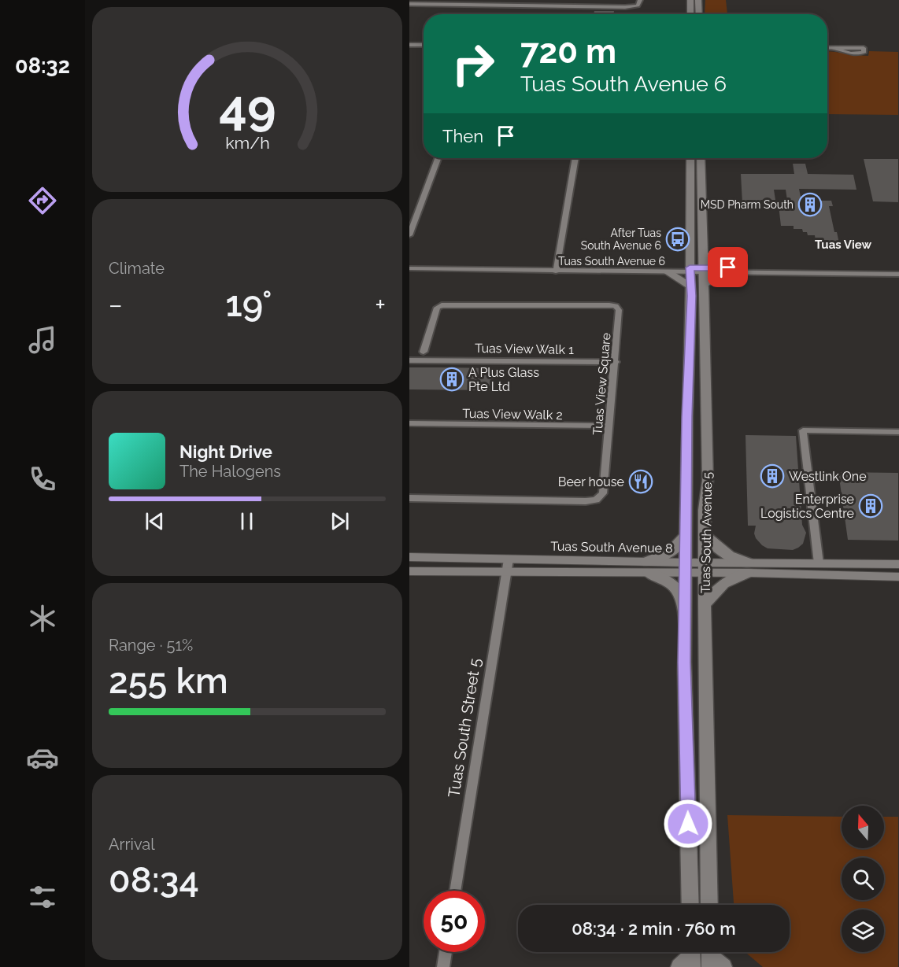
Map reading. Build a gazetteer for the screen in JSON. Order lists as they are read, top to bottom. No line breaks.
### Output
{"streets":{"main road":["Tuas South Avenue 5"],"street":["Tuas South Avenue 6","Tuas View Walk 1","Tuas View Square","Tuas View Walk 2","Tuas South Avenue 8","Tuas South Street 5"]},"crossings":[["Tuas South Avenue 6","Tuas South Avenue 5"],["Tuas View Walk 1","Tuas View Square"],["Tuas View Square","Tuas View Walk 2"],["Tuas South Avenue 5","Tuas South Avenue 8"],["Tuas South Avenue 8","Tuas South Street 5"]],"districts":["Tuas View"],"places":{"building":["MSD Pharm South","A Plus Glass Pte Ltd","Westlink One","Enterprise Logistics Centre"],"bus stop":["After Tuas South Avenue 6"],"restaurant":["Beer house"]},"north":"top","page":{"tabs":"08:32","turn":["720 m","Tuas South Avenue 6"],"then":"Then","tile":["Climate",["Range · 51%","255 km"],["Arrival","08:34"]],"heat":["−","19°","+"],"song":["Night Drive","The Halogens"],"limit":"50","trip":"08:34 · 2 min · 760 m","gauge":["49","km/h"]}}
